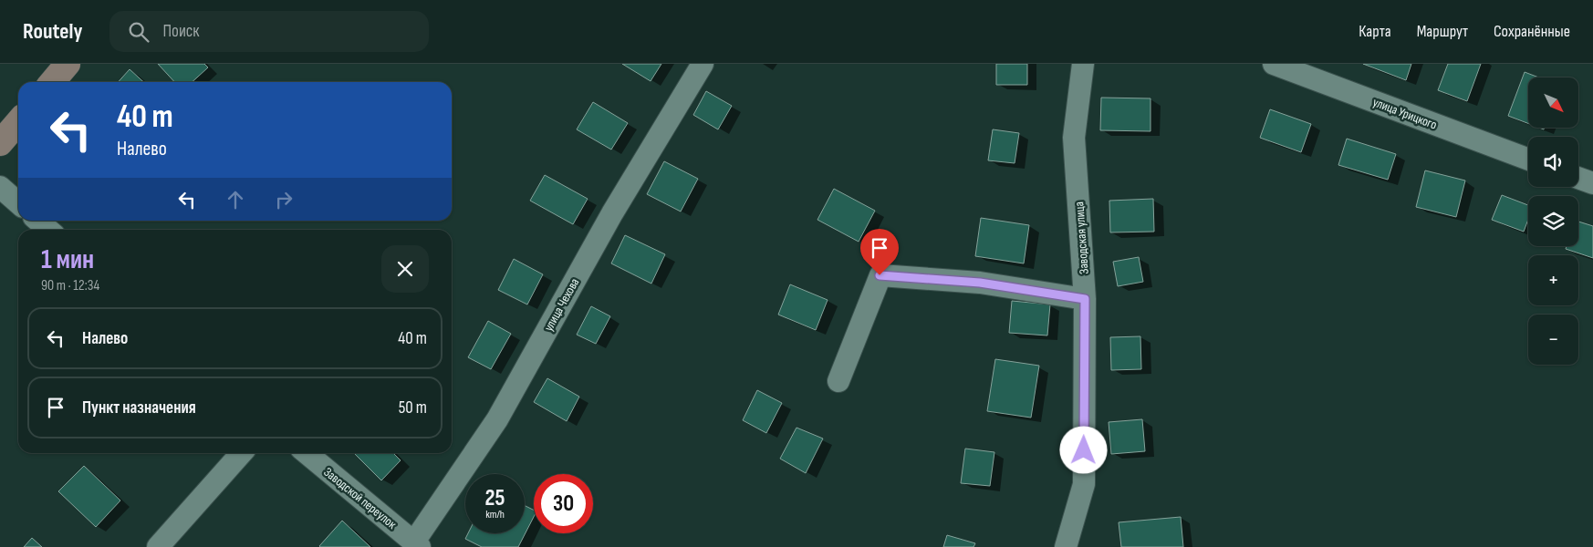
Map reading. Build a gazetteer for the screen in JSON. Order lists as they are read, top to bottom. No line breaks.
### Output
{"streets":{"street":["улица Урицкого","Заводская улица","улица Чехова","Заводской переулок"]},"crossings":[["улица Чехова","Заводской переулок"]],"north":"bottom right","page":{"header":"Routely","search":"Поиск","nav":["Карта","Маршрут","Сохранённые"],"map_buttons":["+","−"],"turn":["40 m","Налево"],"heading":["1 мин","90 m · 12:34"],"list":[{"name":"Налево","value":"40 m"},{"name":"Пункт назначения","value":"50 m"}],"speed":"25 km/h","limit":"30"}}
